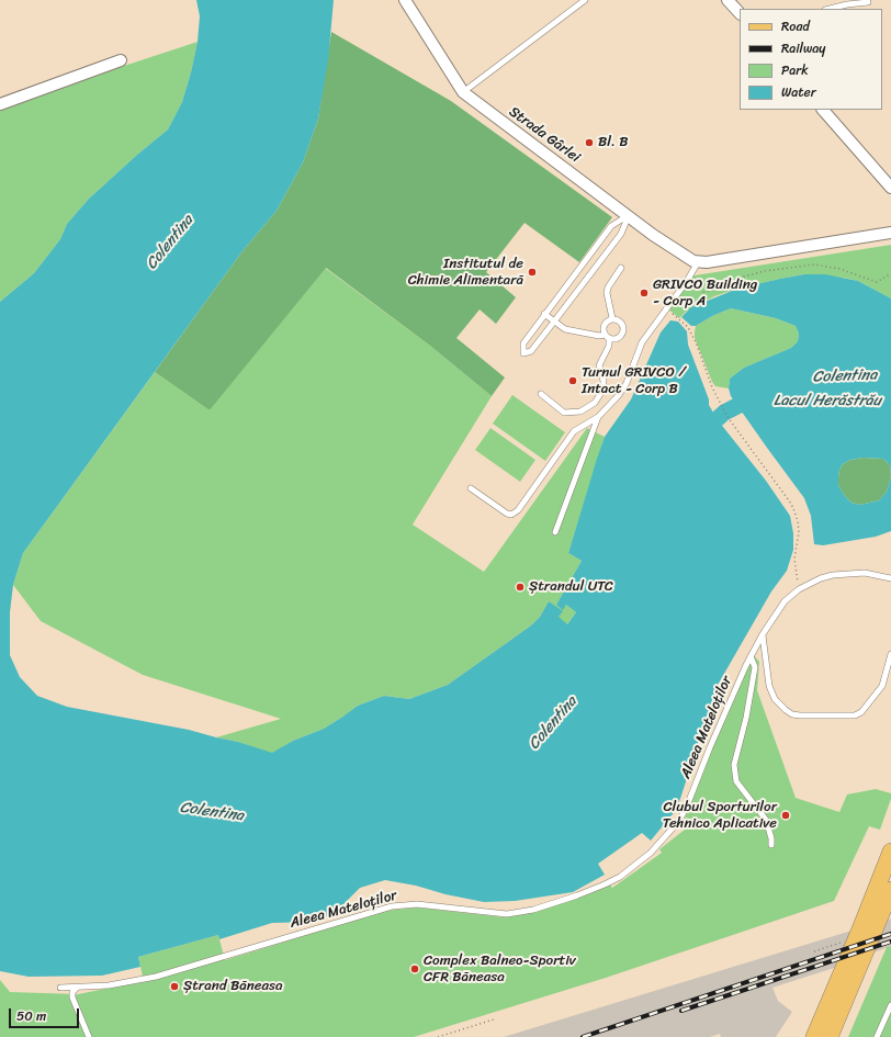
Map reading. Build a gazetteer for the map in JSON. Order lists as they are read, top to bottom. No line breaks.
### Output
{"streets":{"street":["Strada Gârlei"],"lane":["Aleea Mateloților"]},"water":["Colentina","Lacul Herăstrău"],"places":["Bl. B","Institutul de Chimie Alimentară","GRIVCO Building - Corp A","Turnul GRIVCO / Intact - Corp B","Ștrandul UTC","Clubul Sporturilor Tehnico Aplicative","Complex Balneo-Sportiv CFR Băneasa","Ștrand Băneasa"],"legend":["Road","Railway","Park","Water"],"scale_bar":"50 m"}
